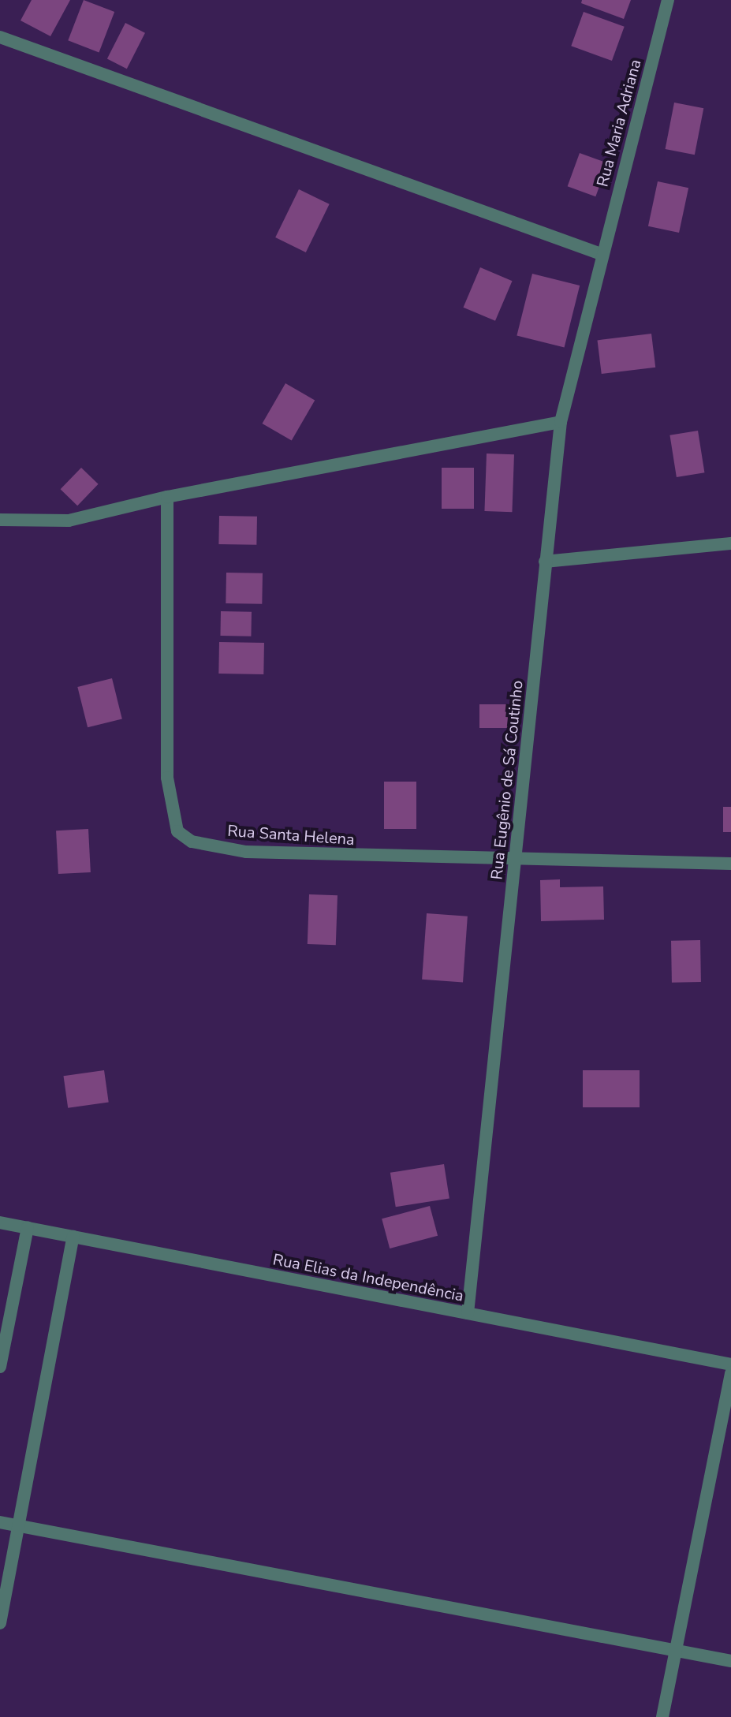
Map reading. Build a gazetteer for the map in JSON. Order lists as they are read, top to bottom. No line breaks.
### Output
{"streets":{"street":["Rua Maria Adriana","Rua Eugênio de Sá Coutinho","Rua Santa Helena","Rua Elias da Independência"]},"crossings":[["Rua Maria Adriana","Rua Eugênio de Sá Coutinho"],["Rua Eugênio de Sá Coutinho","Rua Santa Helena"],["Rua Eugênio de Sá Coutinho","Rua Elias da Independência"]]}
